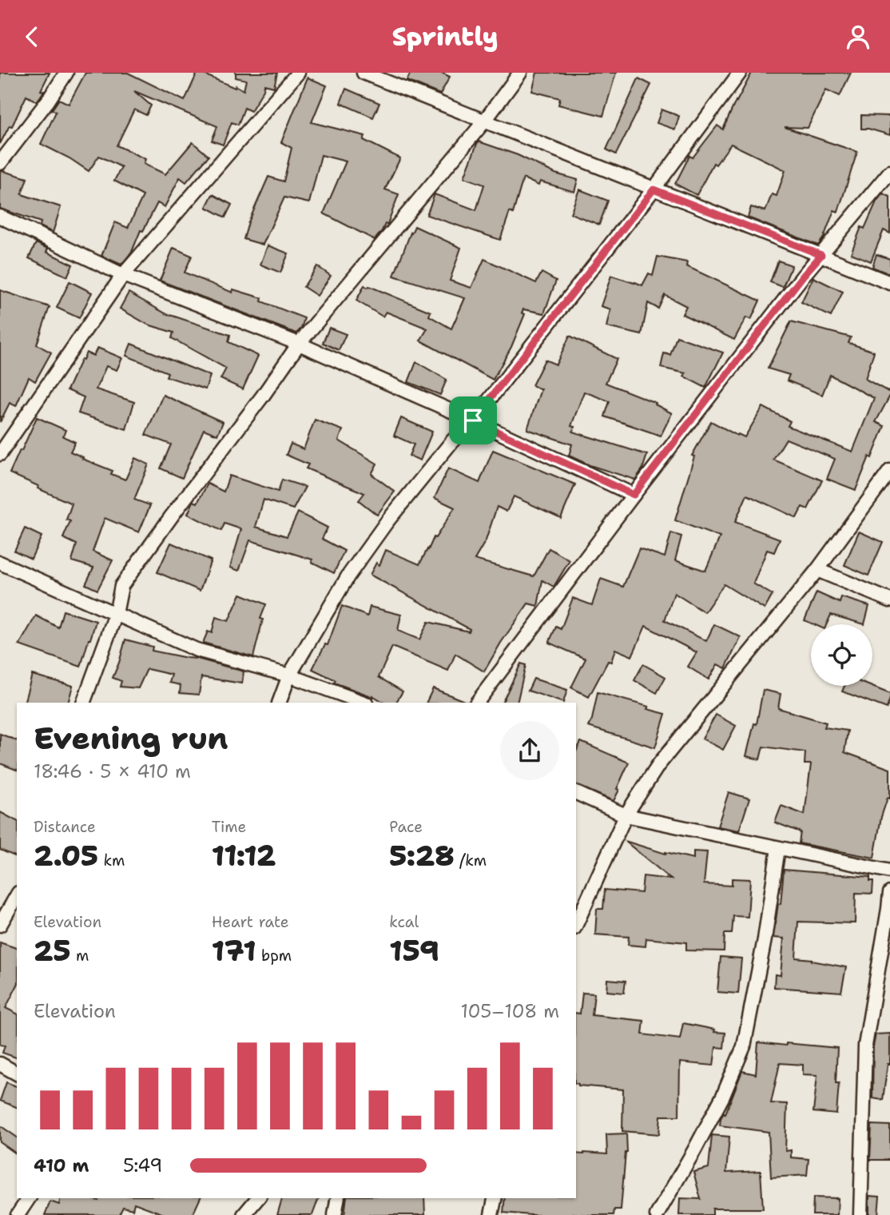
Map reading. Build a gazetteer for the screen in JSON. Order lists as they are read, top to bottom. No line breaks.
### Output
{"page":{"header":"Sprintly","heading":["Evening run","18:46 · 5 × 410 m"],"stats":[["Distance","2.05 km"],["Time","11:12"],["Pace","5:28 /km"],["Elevation","25 m"],["Heart rate","171 bpm"],["kcal","159"]],"chart":["Elevation","105–108 m"],"list":[{"name":"410 m","note":"5:49"}]}}
